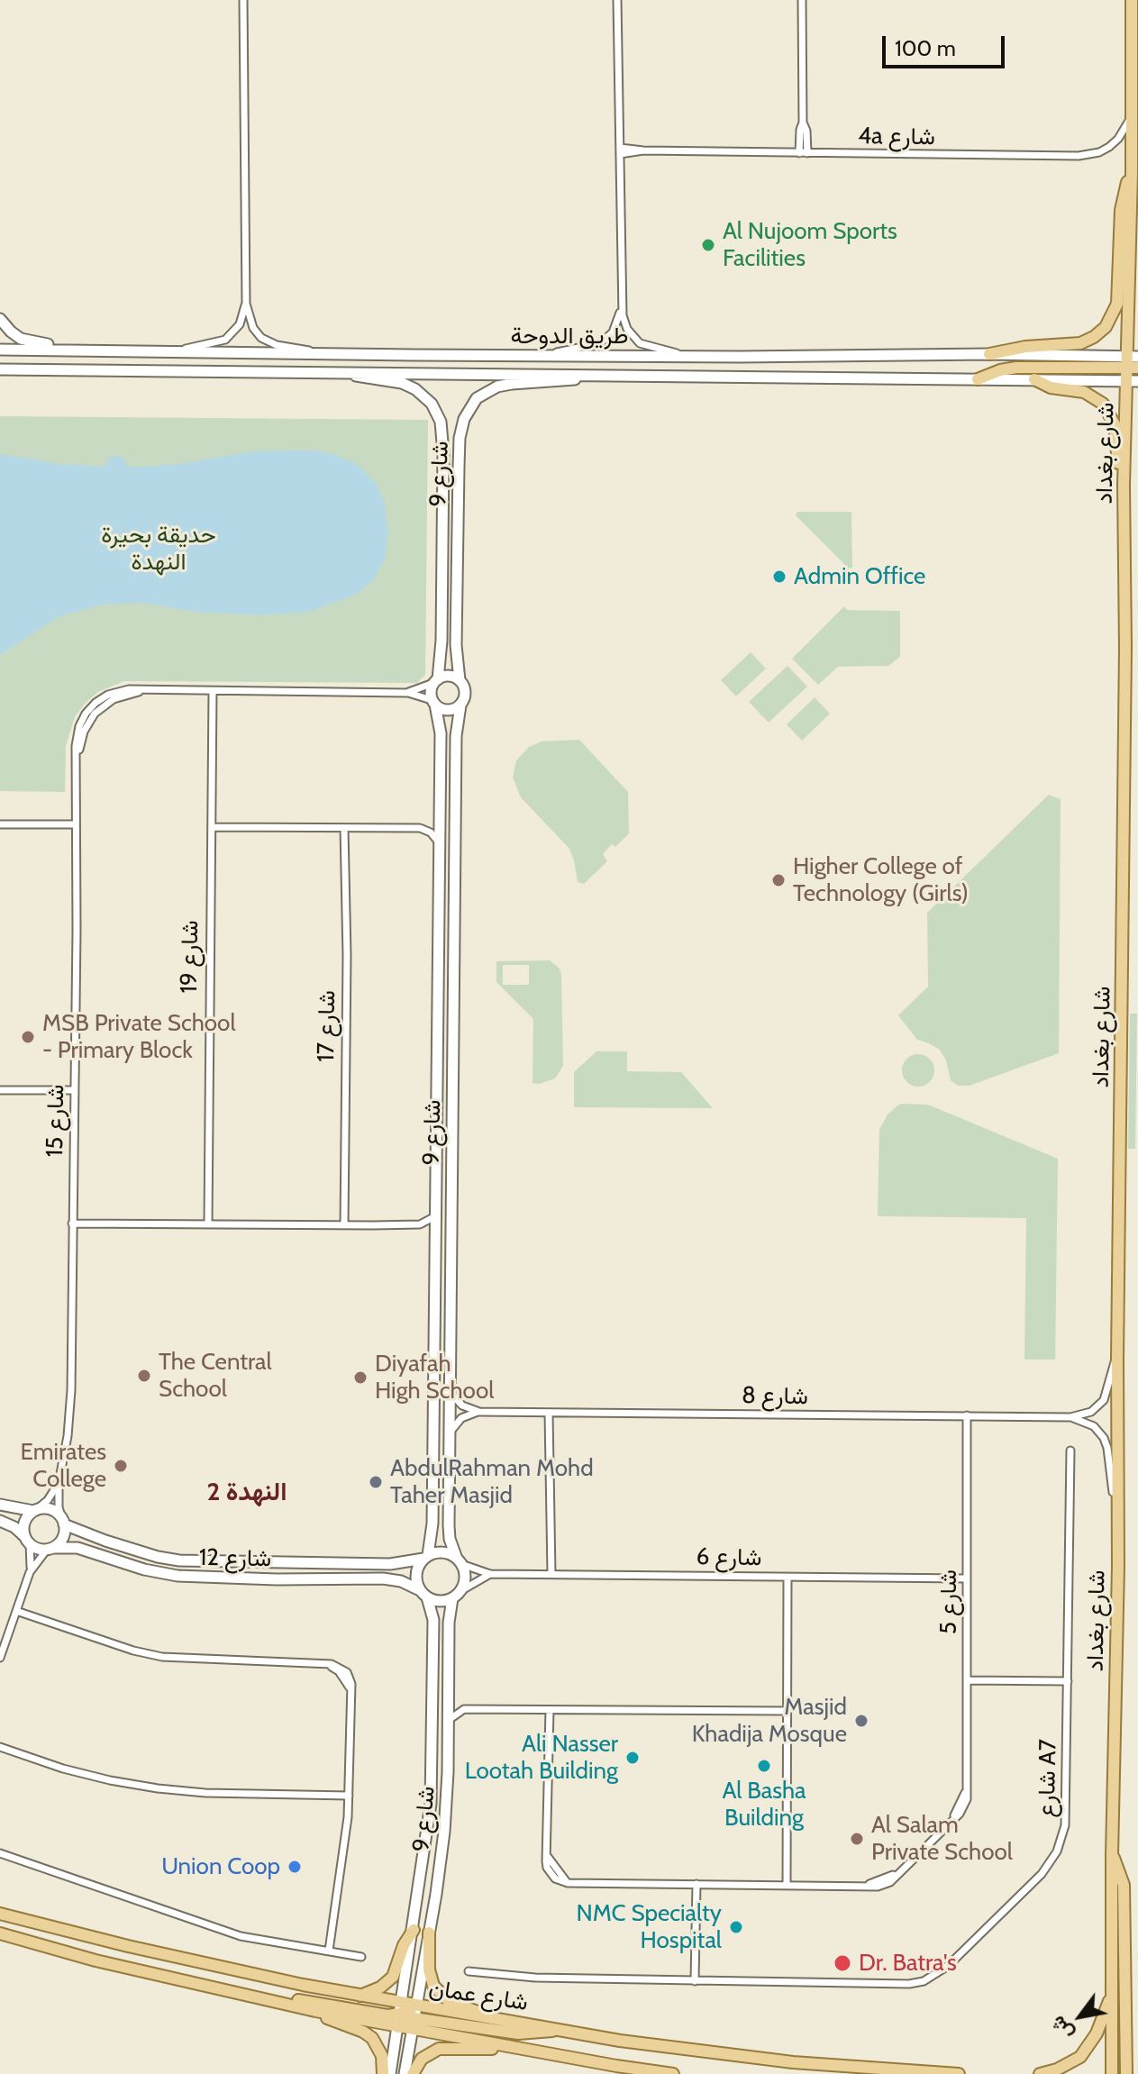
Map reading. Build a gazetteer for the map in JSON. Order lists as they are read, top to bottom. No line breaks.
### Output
{"streets":{"main road":["شارع بغداد","شارع عمان"],"street":["4a شارع","طريق الدوحة","شارع 9","شارع 19","شارع 17","شارع 15","شارع 8","شارع 6","شارع 12","شارع 5","شارع A7"]},"crossings":[["4a شارع","شارع بغداد"],["طريق الدوحة","شارع بغداد"],["طريق الدوحة","شارع 9"],["شارع بغداد","شارع 8"],["شارع 9","شارع 15"],["شارع 9","شارع 6"],["شارع 9","شارع 12"],["شارع 9","شارع عمان"],["شارع 19","شارع 15"],["شارع 15","شارع 12"],["شارع 8","شارع 5"],["شارع 6","شارع 12"],["شارع 6","شارع 5"]],"districts":["النهدة 2"],"parks":["حديقة بحيرة النهدة"],"places":["Al Nujoom Sports Facilities","Admin Office","Higher College of Technology (Girls)","MSB Private School - Primary Block","The Central School","Diyafah High School","Emirates College","AbdulRahman Mohd Taher Masjid","Masjid Khadija Mosque","Ali Nasser Lootah Building","Al Basha Building","Al Salam Private School","Union Coop","NMC Specialty Hospital","Dr. Batra's"],"scale_bar":"100 m","north":"bottom left"}
